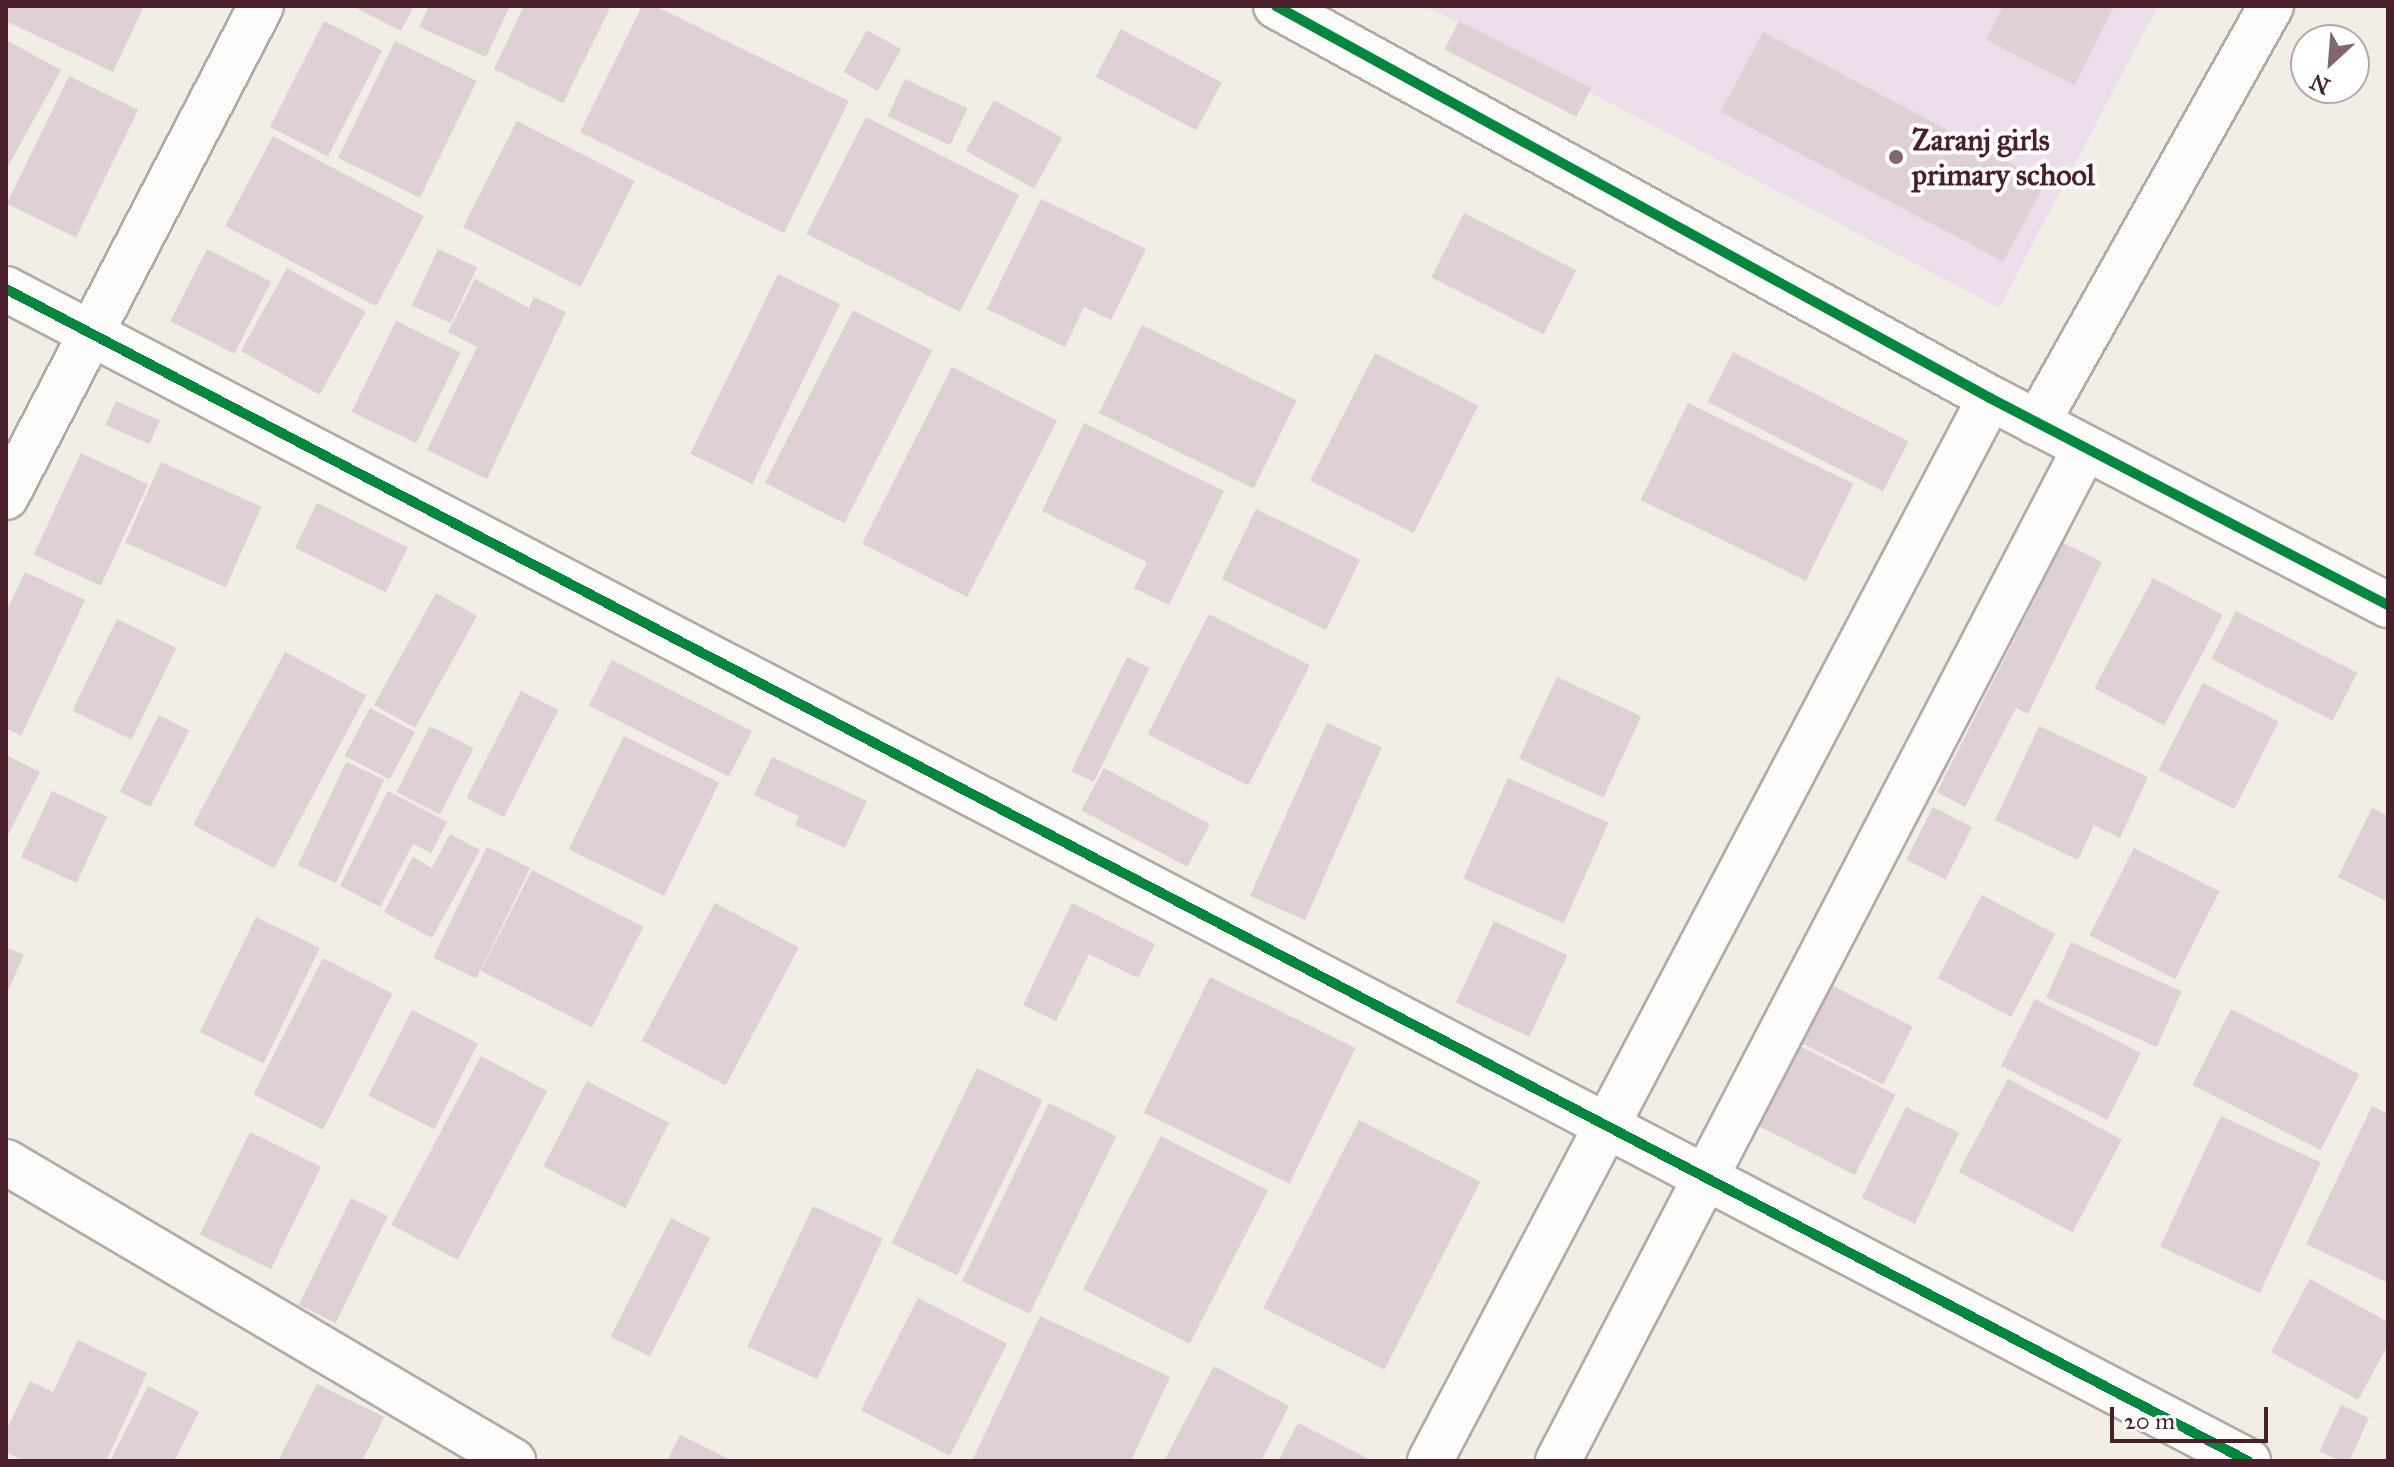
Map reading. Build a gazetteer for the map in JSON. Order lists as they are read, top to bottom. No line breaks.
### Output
{"places":["Zaranj girls primary school"],"scale_bar":"20 m","north":"bottom left"}
